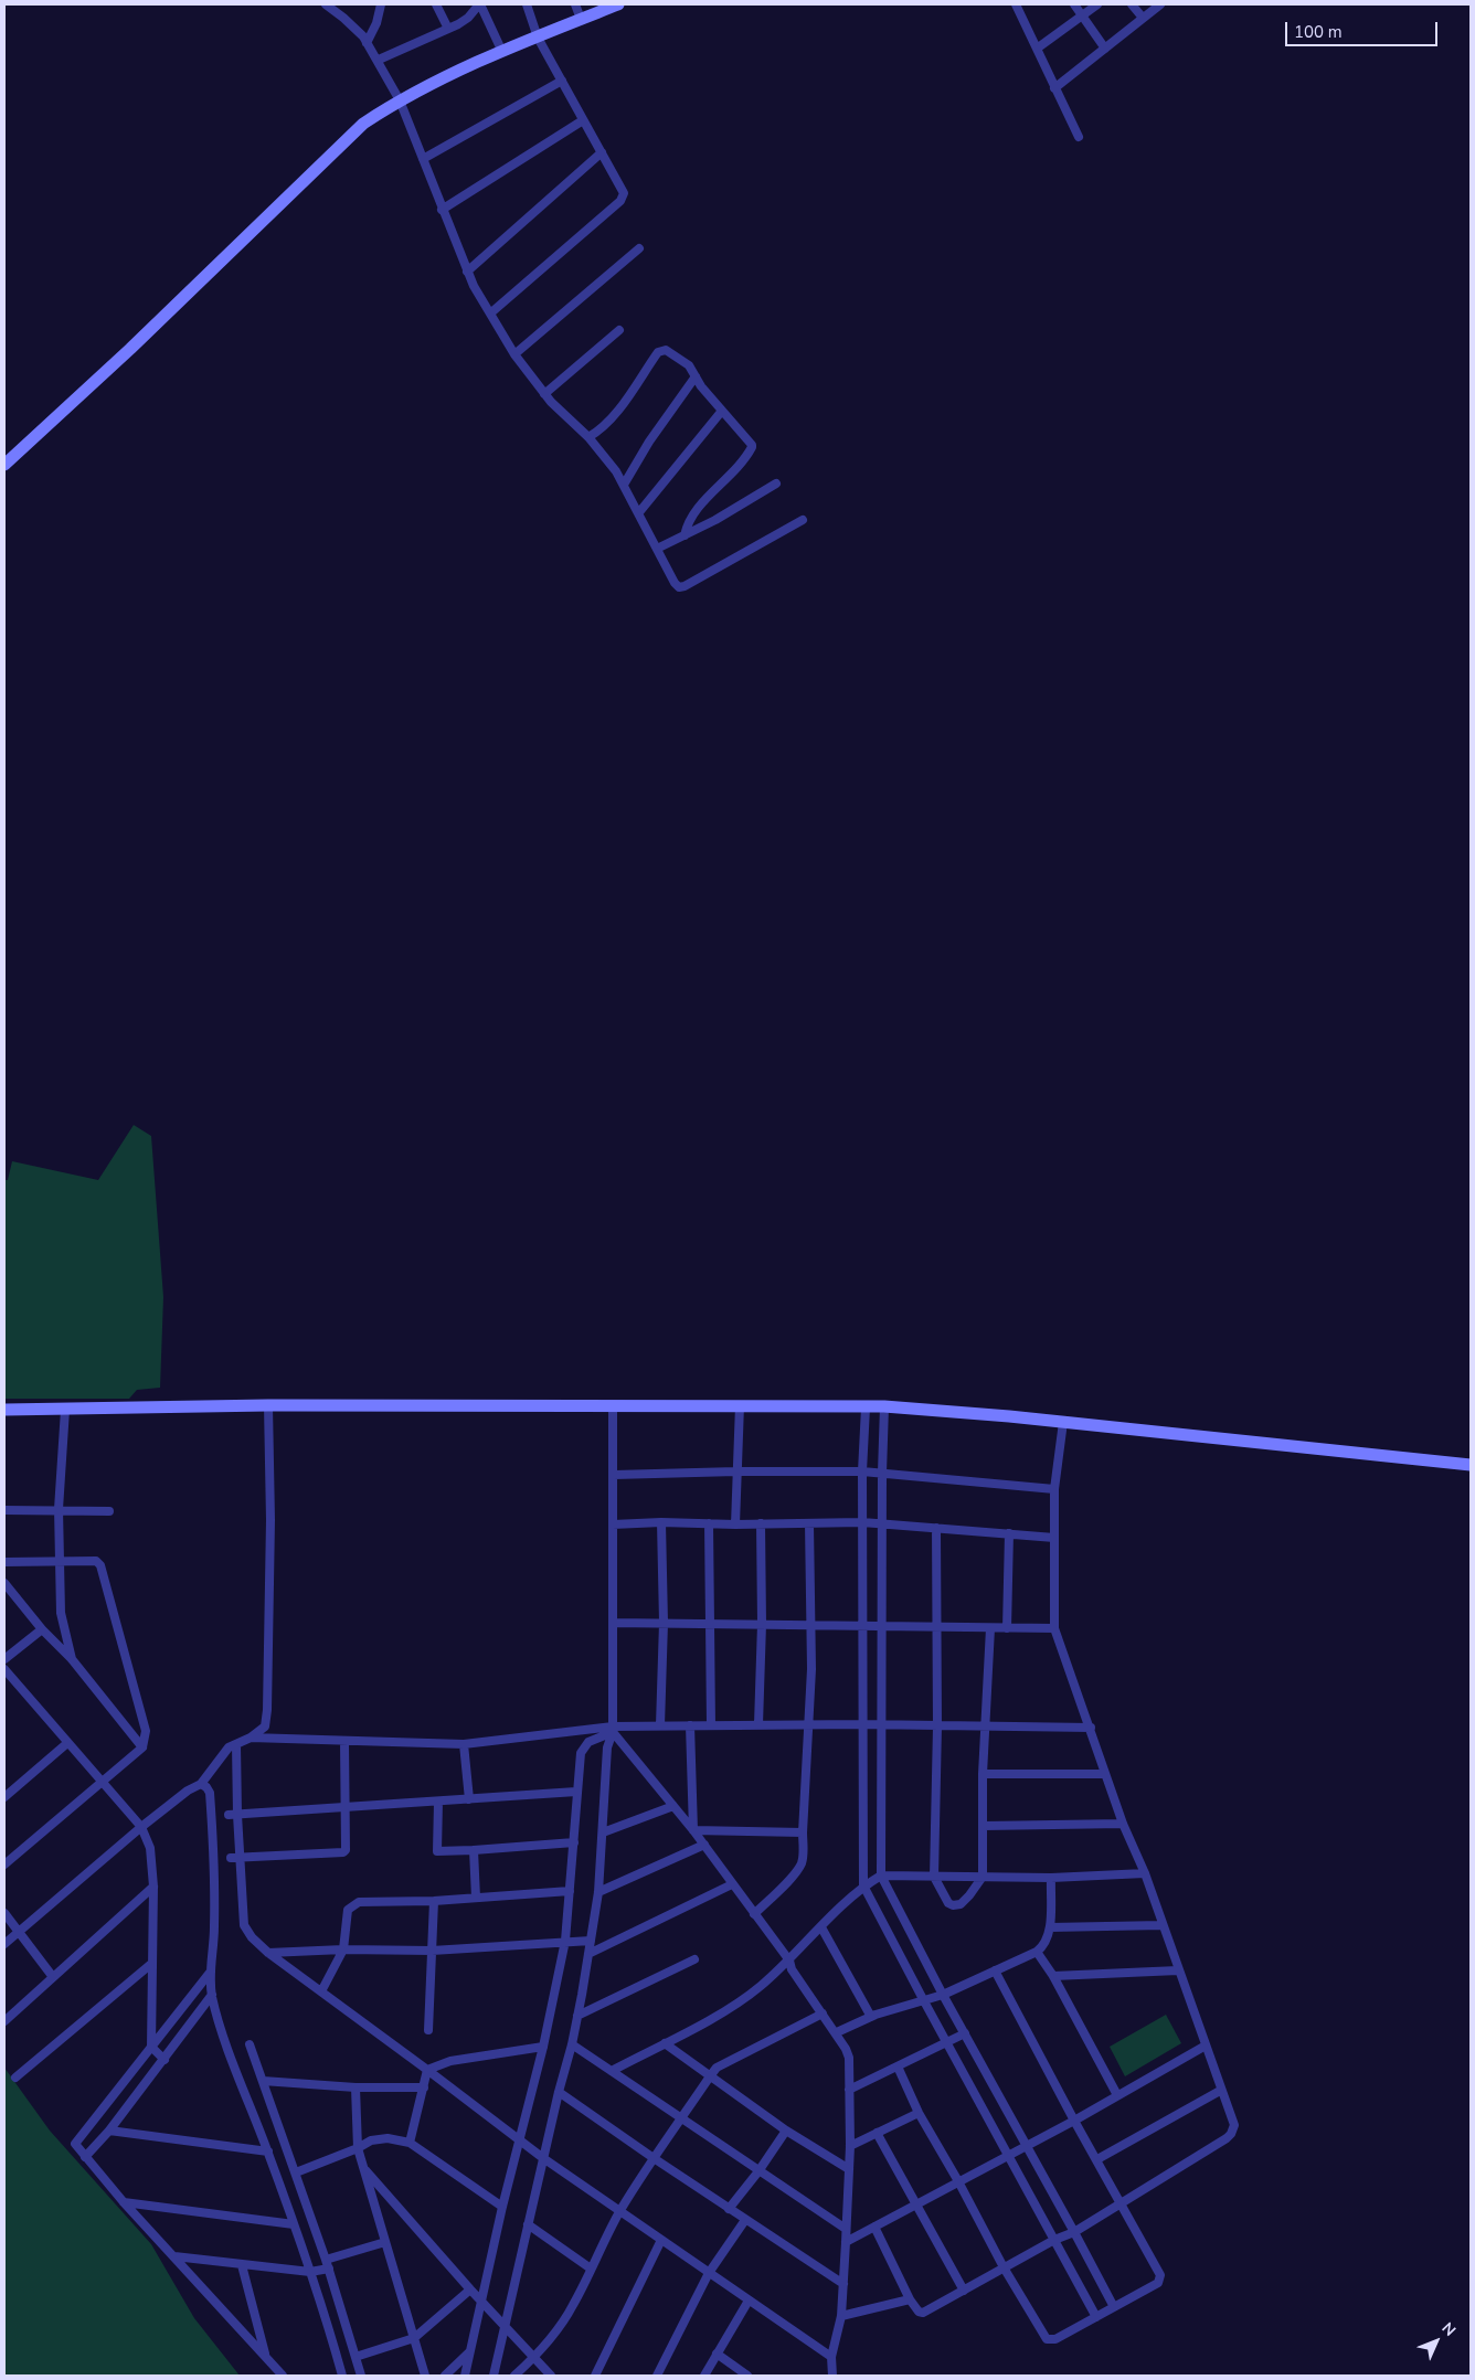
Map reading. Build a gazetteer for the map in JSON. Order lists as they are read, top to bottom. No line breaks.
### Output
{"scale_bar":"100 m","north":"top right"}
